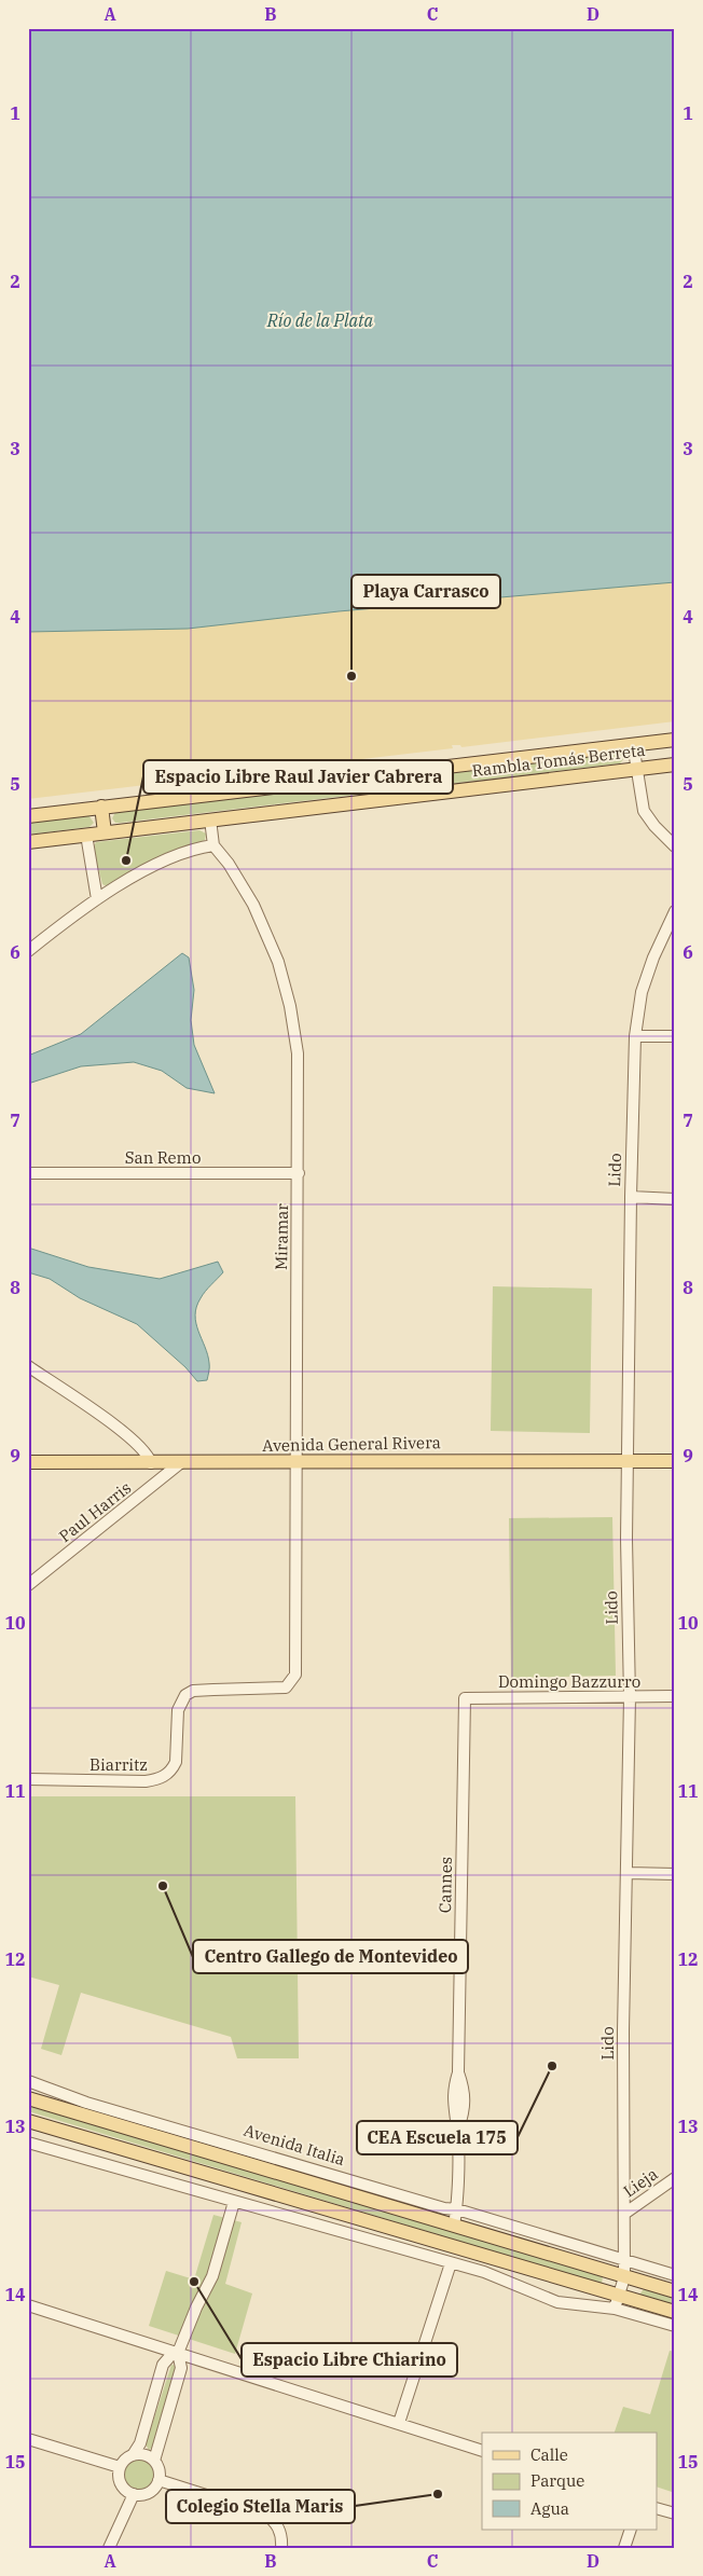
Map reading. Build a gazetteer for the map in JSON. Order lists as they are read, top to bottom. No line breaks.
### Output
{"streets":{"main road":["Rambla Tomás Berreta","Avenida General Rivera","Avenida Italia"],"street":["San Remo","Lido","Miramar","Paul Harris","Domingo Bazzurro","Biarritz","Cannes","Lieja"]},"crossings":[["San Remo","Miramar"],["Lido","Avenida General Rivera"],["Lido","Domingo Bazzurro"],["Lido","Avenida Italia"],["Lido","Lieja"],["Miramar","Avenida General Rivera"],["Miramar","Biarritz"],["Avenida General Rivera","Paul Harris"],["Domingo Bazzurro","Cannes"],["Cannes","Avenida Italia"]],"water":["Río de la Plata"],"places":["Playa Carrasco","Espacio Libre Raul Javier Cabrera","Centro Gallego de Montevideo","CEA Escuela 175","Espacio Libre Chiarino","Colegio Stella Maris"],"legend":["Calle","Parque","Agua"],"grid":{"columns":["A","B","C","D"],"rows":["1","2","3","4","5","6","7","8","9","10","11","12","13","14","15"]}}
